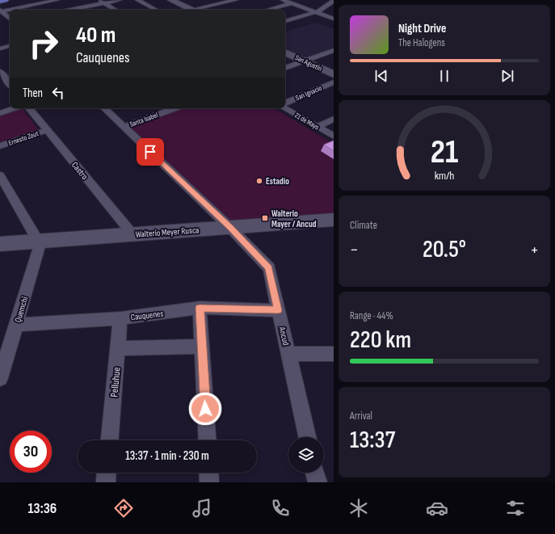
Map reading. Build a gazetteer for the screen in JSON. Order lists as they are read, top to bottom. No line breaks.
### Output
{"streets":{"street":["San Agustín","San Ignacio","Santa Isabel","21 de Mayo","Ernesto Zout","Castro","Walterio Meyer Rusca","Quemchi","Cauquenes","Ancud","Pelluhue"]},"crossings":[["Santa Isabel","Ancud"],["Ernesto Zout","Castro"],["Castro","Walterio Meyer Rusca"],["Walterio Meyer Rusca","Quemchi"],["Walterio Meyer Rusca","Ancud"],["Quemchi","Cauquenes"],["Cauquenes","Ancud"],["Cauquenes","Pelluhue"]],"places":{"other":["Estadio"],"transit":["Walterio Mayer / Ancud"]},"page":{"turn":["40 m","Cauquenes"],"song":["Night Drive","The Halogens"],"then":"Then","tile":["Climate",["Range · 44%","220 km"],["Arrival","13:37"]],"heat":["−","20.5°","+"],"limit":"30","trip":"13:37 · 1 min · 230 m","tabs":"13:36","gauge":["21","km/h"]}}
